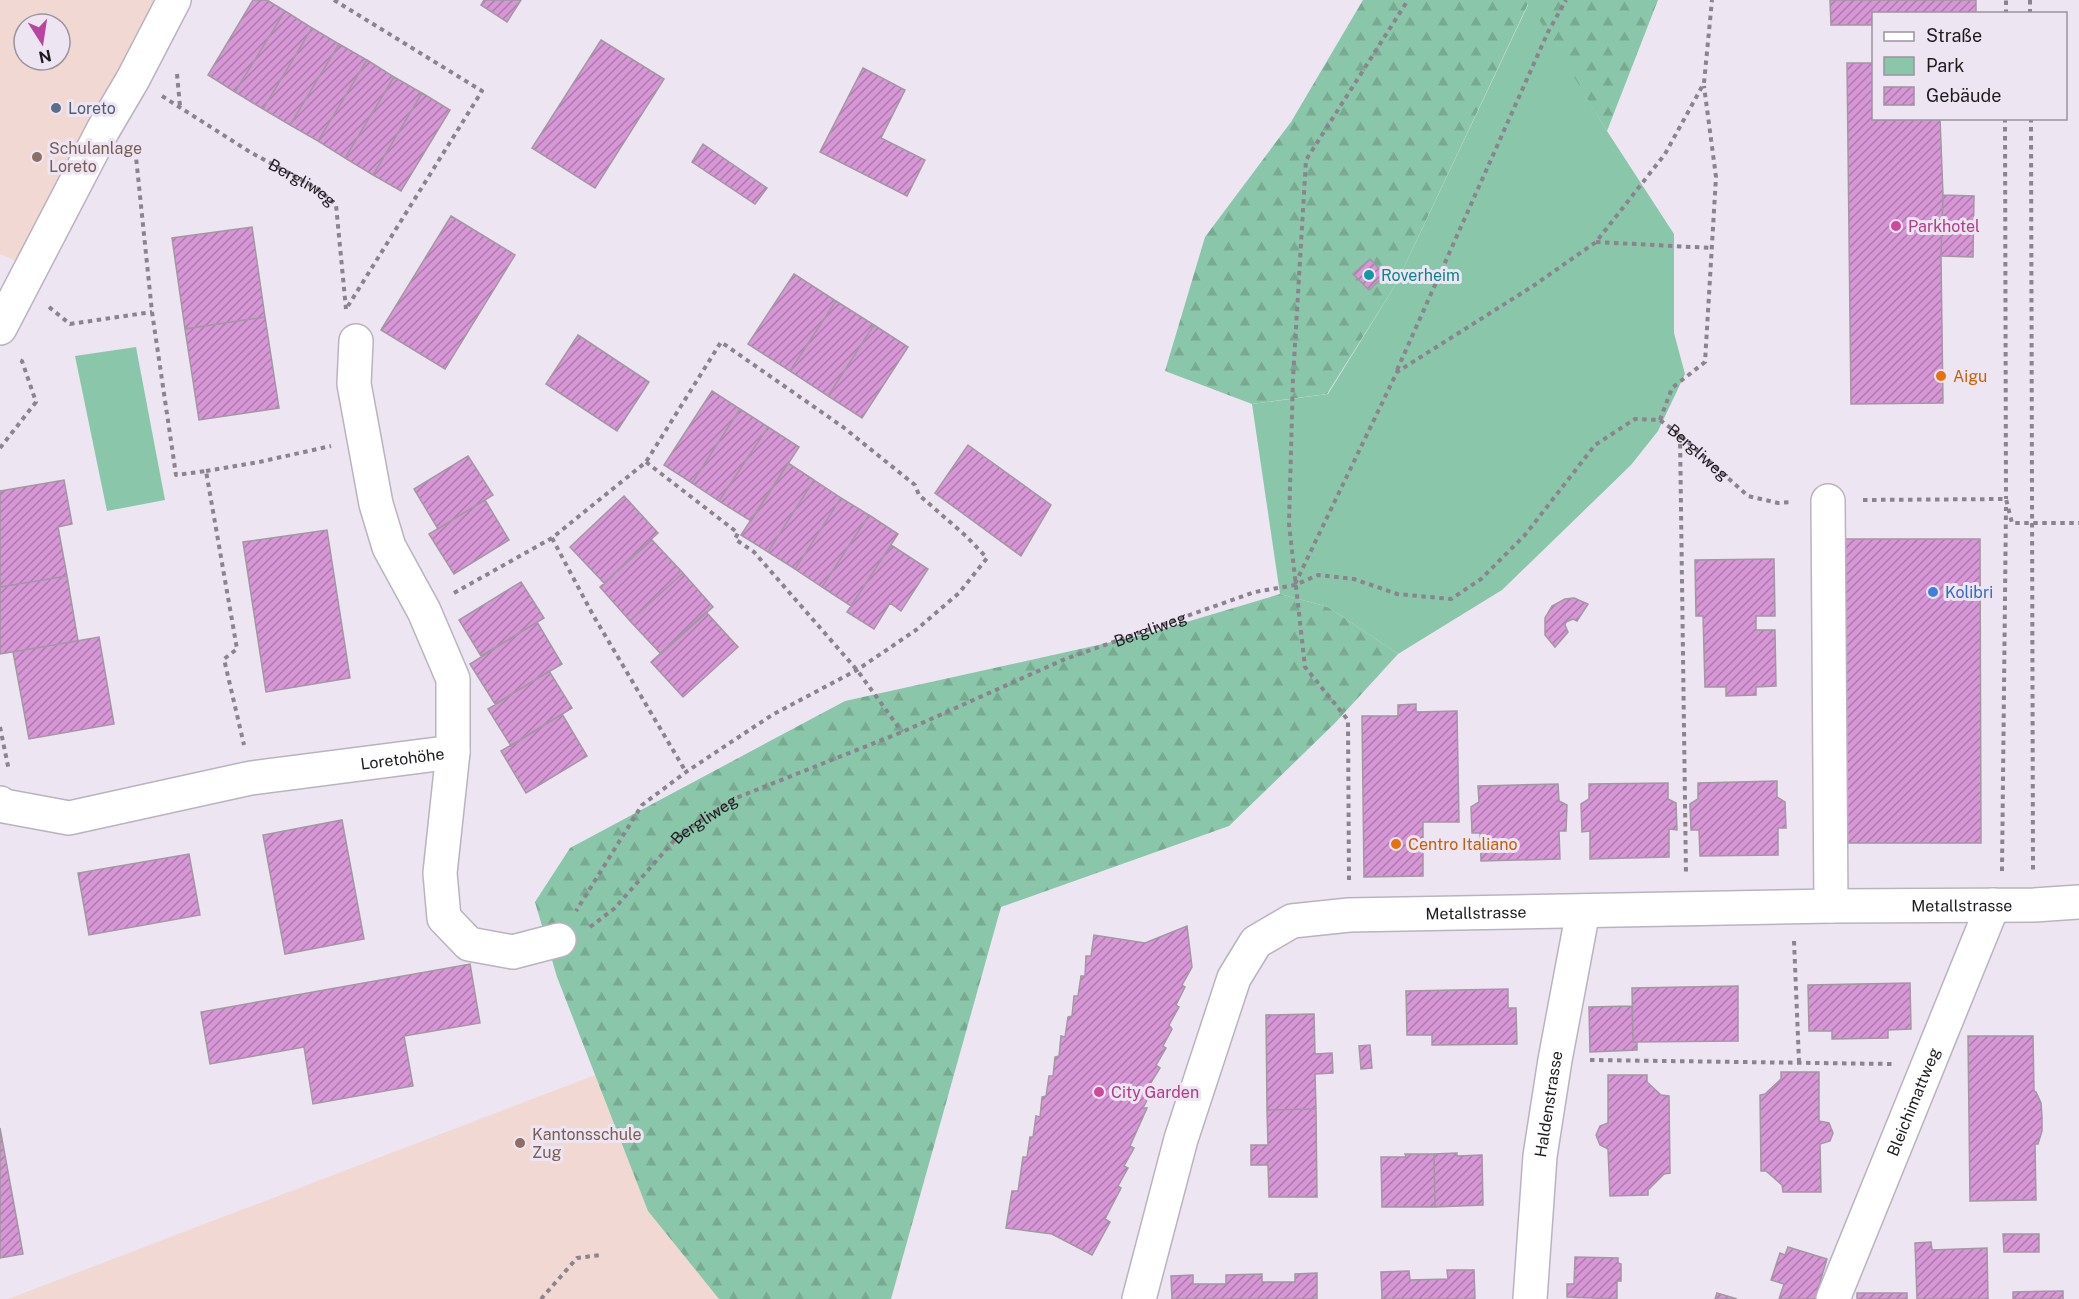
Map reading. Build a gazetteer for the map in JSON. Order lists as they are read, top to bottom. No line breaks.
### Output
{"streets":{"street":["Loretohöhe","Metallstrasse","Bleichimattweg","Haldenstrasse"],"path":["Bergliweg"]},"crossings":[["Bergliweg","Loretohöhe"],["Metallstrasse","Bleichimattweg"],["Metallstrasse","Haldenstrasse"]],"places":["Loreto","Schulanlage Loreto","Parkhotel","Roverheim","Aigu","Kolibri","Centro Italiano","City Garden","Kantonsschule Zug"],"legend":["Straße","Park","Gebäude"],"north":"bottom"}
